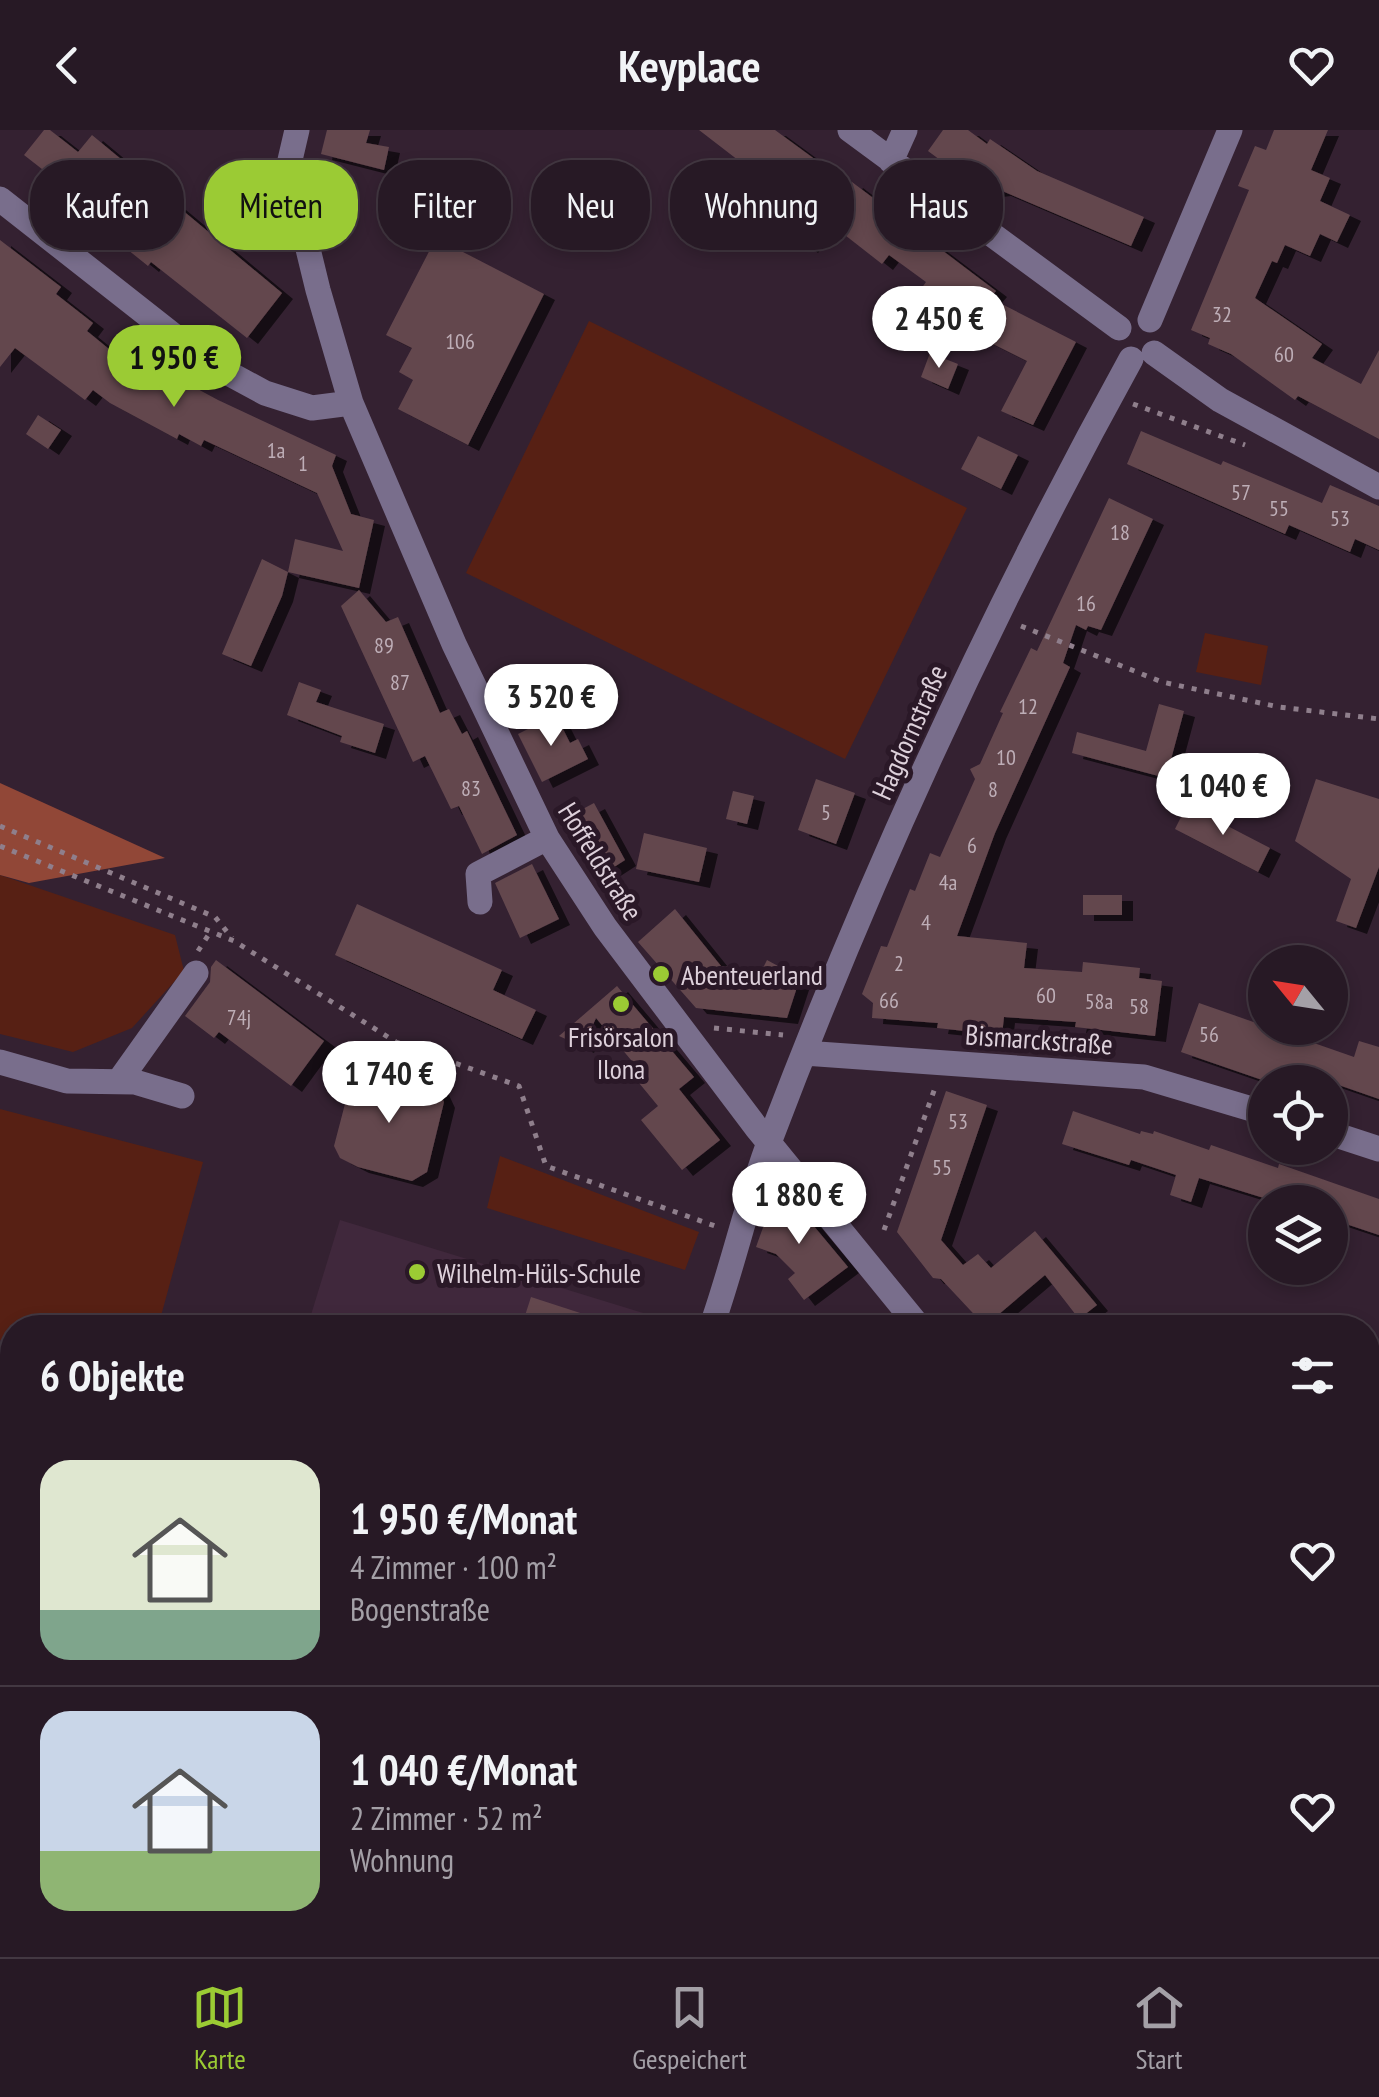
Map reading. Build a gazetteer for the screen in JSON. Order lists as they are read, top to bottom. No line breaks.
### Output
{"streets":{"street":["Hagdornstraße","Hoffeldstraße","Bismarckstraße"]},"crossings":[["Hagdornstraße","Hoffeldstraße"],["Hagdornstraße","Bismarckstraße"]],"places":["Abenteuerland","Frisörsalon Ilona","Wilhelm-Hüls-Schule"],"house_numbers":["32","106","60","1a","1","57","55","53","18","16","89","87","12","10","83","8","5","6","4a","4","2","60","66","58a","58","74j","56","53","55"],"north":"top left","page":{"header":"Keyplace","chip":["Kaufen","Mieten","Filter","Neu","Wohnung","Haus"],"price":["2 450 €","1 950 €","3 520 €","1 040 €","1 740 €","1 880 €"],"heading":"6 Objekte","list":[{"name":"1 950 €/Monat","note":"4 Zimmer · 100 m² · Bogenstraße"},{"name":"1 040 €/Monat","note":"2 Zimmer · 52 m² · Wohnung"}],"tabs":["Karte","Gespeichert","Start"]}}
